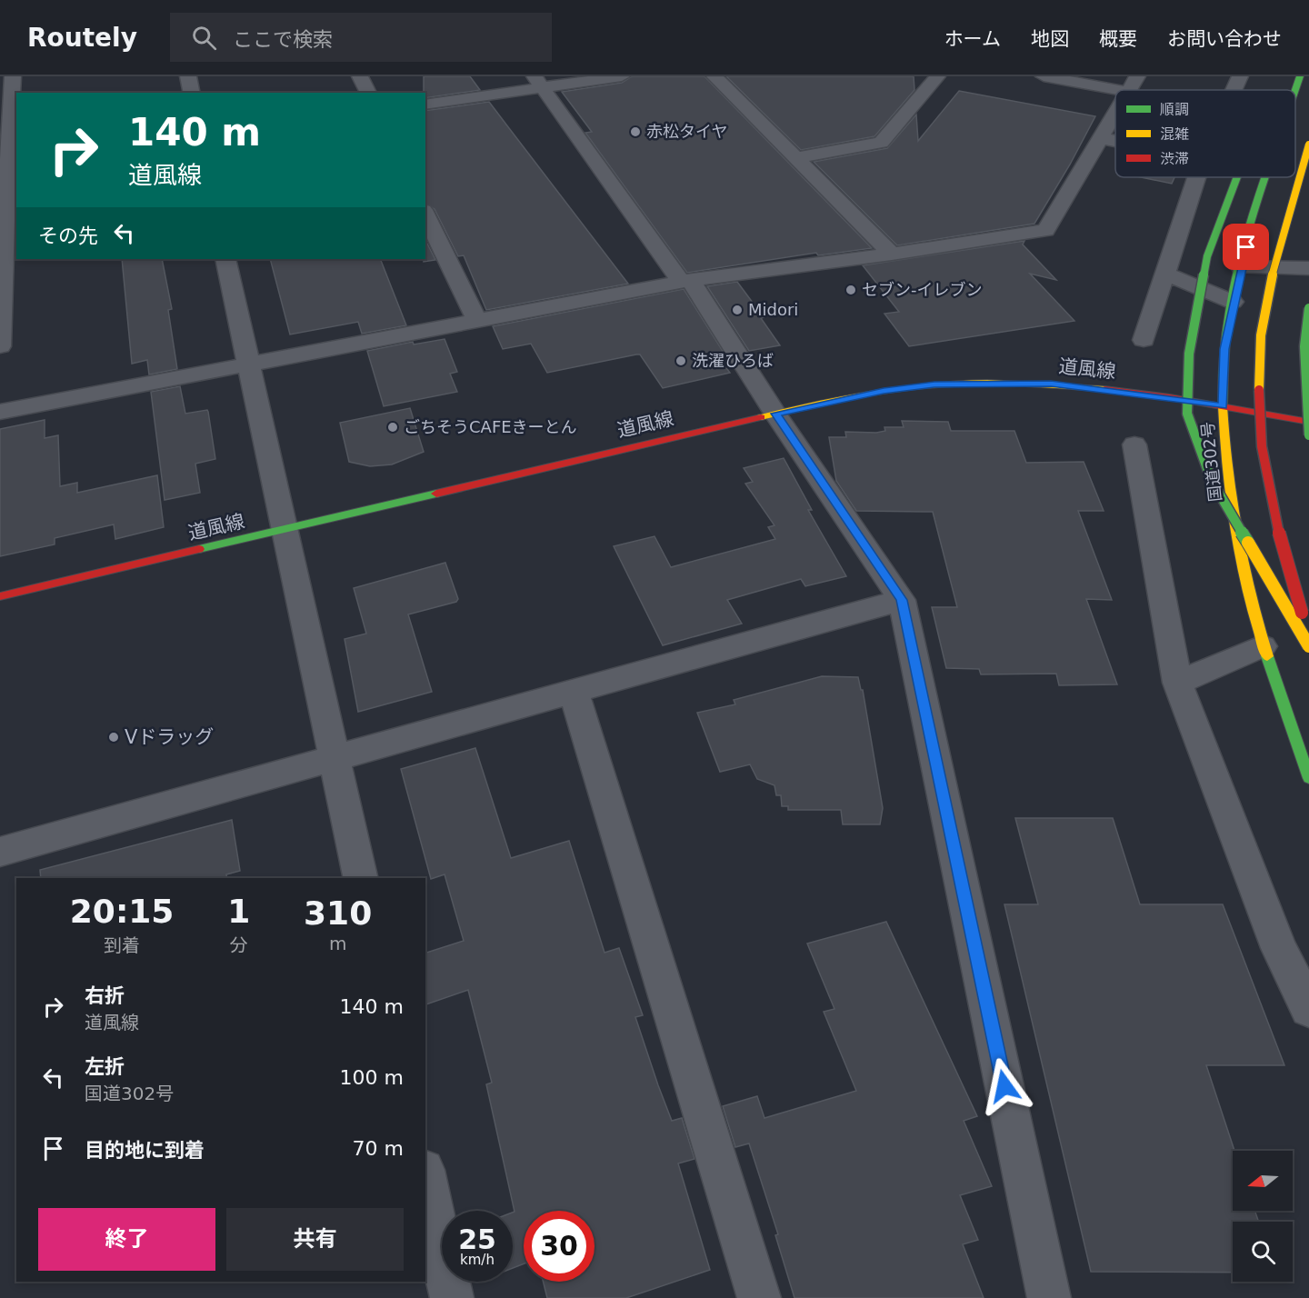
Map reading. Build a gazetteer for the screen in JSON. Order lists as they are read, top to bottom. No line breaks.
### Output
{"streets":{"main road":["道風線","国道302号"]},"crossings":[["道風線","国道302号"]],"places":["赤松タイヤ","セブン-イレブン","Midori","洗濯ひろば","ごちそうCAFEきーとん","Vドラッグ"],"legend":["順調","混雑","渋滞"],"north":"left","page":{"header":"Routely","search":"ここで検索","nav":["ホーム","地図","概要","お問い合わせ"],"turn":["140 m","道風線"],"then":"その先","eta":["20:15","到着","1","分","310","m"],"list":[{"name":"右折","note":"道風線","value":"140 m"},{"name":"左折","note":"国道302号","value":"100 m"},{"name":"目的地に到着","value":"70 m"}],"buttons":["終了","共有"],"speed":"25 km/h","limit":"30"}}
